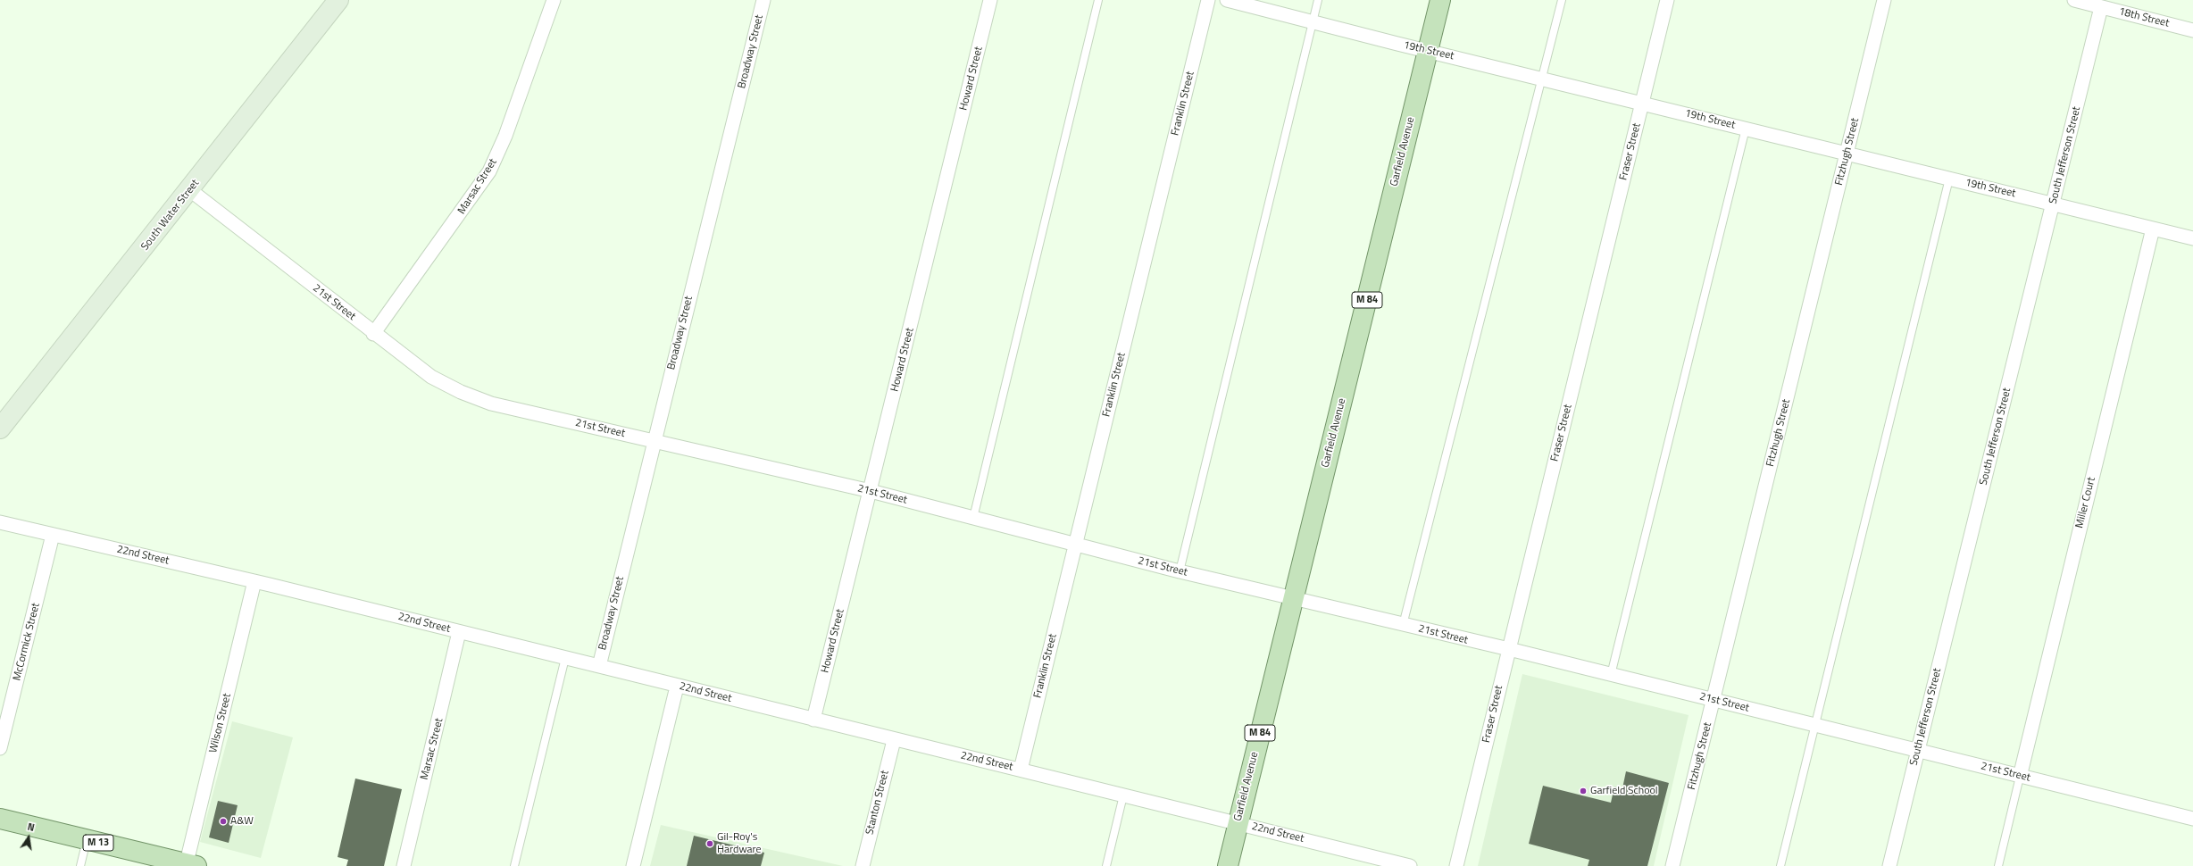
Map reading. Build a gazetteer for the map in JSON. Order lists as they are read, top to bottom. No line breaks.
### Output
{"streets":{"main road":["Garfield Avenue","M 84","M 13"],"street":["18th Street","19th Street","Broadway Street","Howard Street","Franklin Street","Fraser Street","Fitzhugh Street","South Jefferson Street","Marsac Street","South Water Street","21st Street","Miller Court","22nd Street","McCormick Street","Wilson Street","Stanton Street"]},"crossings":[["18th Street","South Jefferson Street"],["19th Street","Garfield Avenue"],["19th Street","Fraser Street"],["19th Street","Fitzhugh Street"],["19th Street","South Jefferson Street"],["19th Street","Miller Court"],["Broadway Street","21st Street"],["Broadway Street","22nd Street"],["Howard Street","21st Street"],["Howard Street","22nd Street"],["Franklin Street","21st Street"],["Franklin Street","22nd Street"],["Garfield Avenue","21st Street"],["Garfield Avenue","22nd Street"],["Fraser Street","21st Street"],["Fitzhugh Street","21st Street"],["South Jefferson Street","21st Street"],["Marsac Street","21st Street"],["Marsac Street","22nd Street"],["South Water Street","21st Street"],["21st Street","Miller Court"],["22nd Street","McCormick Street"],["22nd Street","Wilson Street"],["22nd Street","Stanton Street"],["Wilson Street","M 13"]],"places":["Garfield School","A&W","Gil-Roy's Hardware"],"north":"top"}
